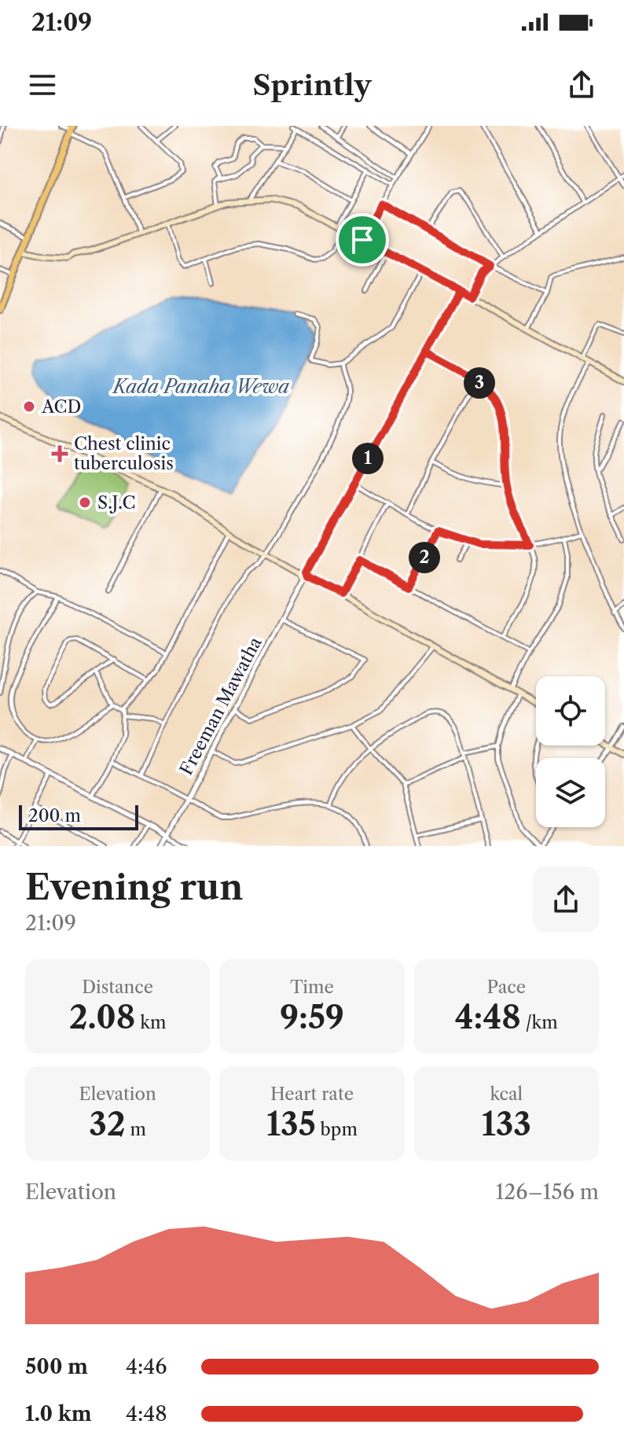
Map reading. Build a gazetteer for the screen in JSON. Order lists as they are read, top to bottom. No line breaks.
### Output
{"streets":{"street":["Freeman Mawatha"]},"water":["Kada Panaha Wewa"],"places":{"other":["ACD","S.J.C"],"health":["Chest clinic tuberculosis"]},"scale_bar":"200 m","page":{"status":"21:09","header":"Sprintly","pins":["3","1","2"],"scale":"200 m","heading":["Evening run","21:09"],"stats":[["Distance","2.08 km"],["Time","9:59"],["Pace","4:48 /km"],["Elevation","32 m"],["Heart rate","135 bpm"],["kcal","133"]],"chart":["Elevation","126–156 m"],"list":[{"name":"500 m","note":"4:46"},{"name":"1.0 km","note":"4:48"}]}}
